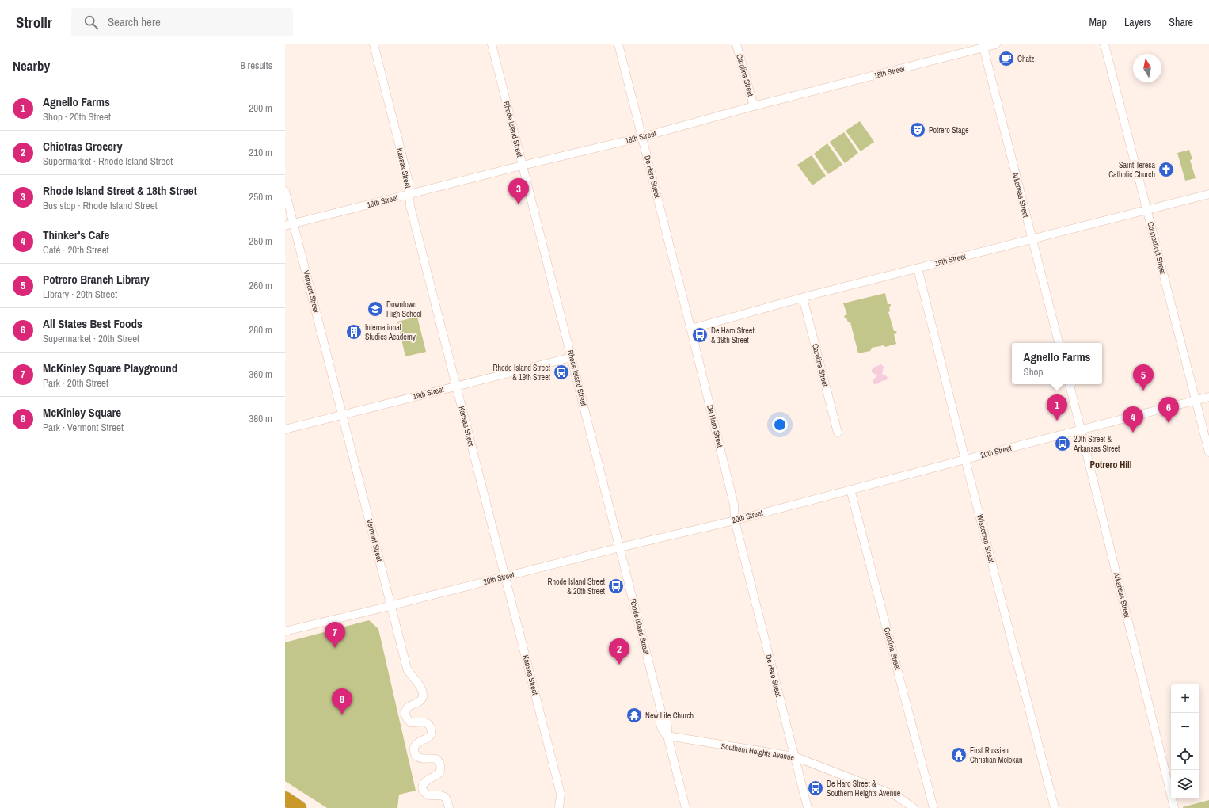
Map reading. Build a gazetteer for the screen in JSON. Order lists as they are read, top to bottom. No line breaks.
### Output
{"streets":{"street":["18th Street","Carolina Street","Rhode Island Street","Kansas Street","De Haro Street","Arkansas Street","Connecticut Street","19th Street","Vermont Street","20th Street","Wisconsin Street","Southern Heights Avenue"]},"crossings":[["18th Street","Carolina Street"],["18th Street","Rhode Island Street"],["18th Street","Kansas Street"],["18th Street","De Haro Street"],["18th Street","Arkansas Street"],["18th Street","Vermont Street"],["Carolina Street","19th Street"],["Carolina Street","20th Street"],["Rhode Island Street","19th Street"],["Rhode Island Street","20th Street"],["Rhode Island Street","Southern Heights Avenue"],["Kansas Street","19th Street"],["Kansas Street","20th Street"],["De Haro Street","19th Street"],["De Haro Street","20th Street"],["De Haro Street","Southern Heights Avenue"],["Arkansas Street","19th Street"],["Arkansas Street","20th Street"],["Connecticut Street","19th Street"],["Connecticut Street","20th Street"],["19th Street","Vermont Street"],["19th Street","Wisconsin Street"],["Vermont Street","20th Street"],["20th Street","Wisconsin Street"]],"districts":["Potrero Hill"],"places":{"cafe":["Chatz"],"theatre":["Potrero Stage"],"church":["Saint Teresa Catholic Church"],"school or university":["Downtown High School"],"building":["International Studies Academy"],"bus stop":["De Haro Street & 19th Street","Rhode Island Street & 19th Street","20th Street & Arkansas Street","Rhode Island Street & 20th Street","De Haro Street & Southern Heights Avenue"],"temple":["New Life Church","First Russian Christian Molokan"]},"north":"top","page":{"header":"Strollr","search":"Search here","nav":["Map","Layers","Share"],"heading":["Nearby","8 results"],"list":[{"mark":"1","name":"Agnello Farms","note":"Shop · 20th Street","value":"200 m"},{"mark":"2","name":"Chiotras Grocery","note":"Supermarket · Rhode Island Street","value":"210 m"},{"mark":"3","name":"Rhode Island Street & 18th Street","note":"Bus stop · Rhode Island Street","value":"250 m"},{"mark":"4","name":"Thinker's Cafe","note":"Café · 20th Street","value":"250 m"},{"mark":"5","name":"Potrero Branch Library","note":"Library · 20th Street","value":"260 m"},{"mark":"6","name":"All States Best Foods","note":"Supermarket · 20th Street","value":"280 m"},{"mark":"7","name":"McKinley Square Playground","note":"Park · 20th Street","value":"360 m"},{"mark":"8","name":"McKinley Square","note":"Park · Vermont Street","value":"380 m"}],"pins":["3","5","1","6","4","7","2","8"],"popup":["Agnello Farms","Shop"],"map_buttons":["+","−"]}}
